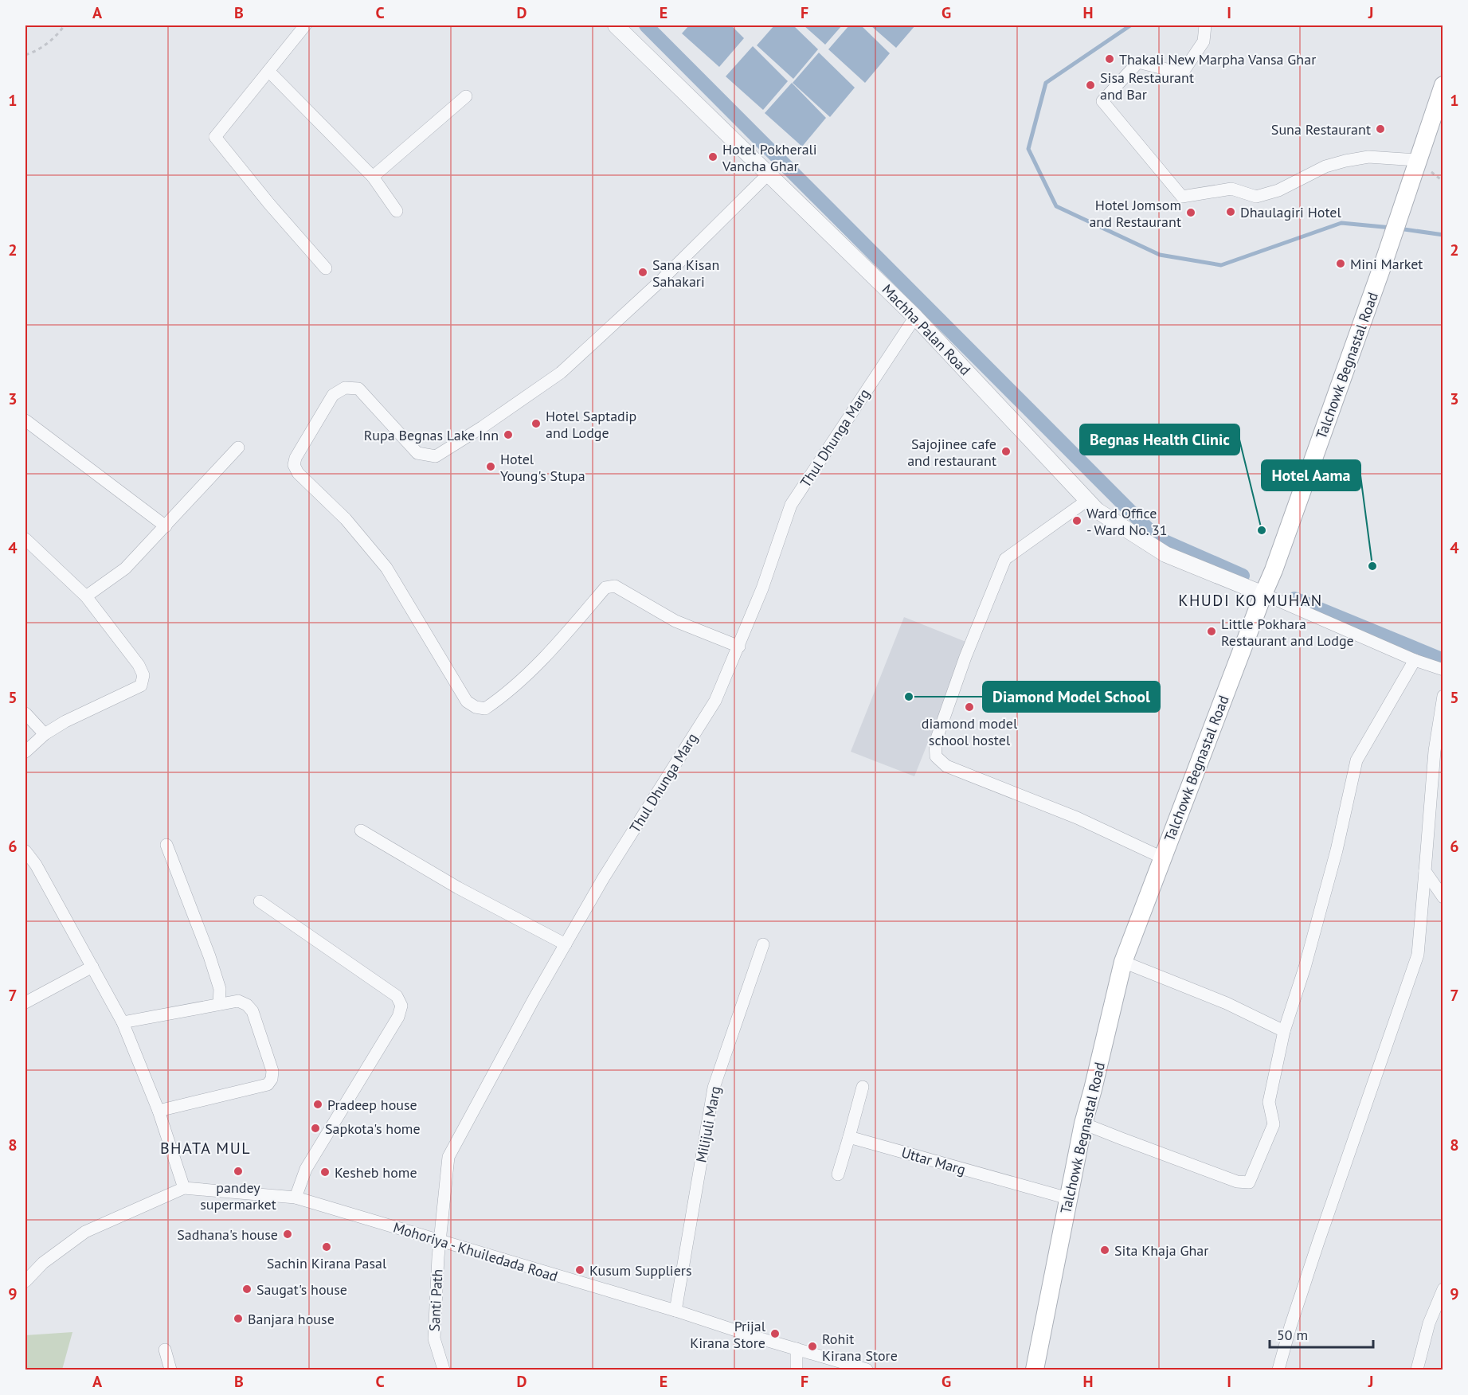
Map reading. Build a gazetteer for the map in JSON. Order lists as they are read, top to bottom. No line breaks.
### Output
{"streets":{"main road":["Talchowk Begnastal Road"],"street":["Machha Palan Road","Thul Dhunga Marg","Milijuli Marg","Uttar Marg","Mohoriya - Khuiledada Road","Santi Path"]},"crossings":[["Machha Palan Road","Talchowk Begnastal Road"],["Machha Palan Road","Thul Dhunga Marg"],["Talchowk Begnastal Road","Uttar Marg"],["Thul Dhunga Marg","Mohoriya - Khuiledada Road"],["Thul Dhunga Marg","Santi Path"],["Milijuli Marg","Mohoriya - Khuiledada Road"]],"districts":["KHUDI KO MUHAN","BHATA MUL"],"places":["Thakali New Marpha Vansa Ghar","Sisa Restaurant and Bar","Suna Restaurant","Hotel Pokherali Vancha Ghar","Dhaulagiri Hotel","Hotel Jomsom and Restaurant","Mini Market","Sana Kisan Sahakari","Hotel Saptadip and Lodge","Rupa Begnas Lake Inn","Sajojinee cafe and restaurant","Hotel Young's Stupa","Ward Office - Ward No. 31","Begnas Health Clinic","Hotel Aama","Little Pokhara Restaurant and Lodge","Diamond Model School","diamond model school hostel","Pradeep house","Sapkota's home","pandey supermarket","Kesheb home","Sadhana's house","Sachin Kirana Pasal","Sita Khaja Ghar","Kusum Suppliers","Saugat's house","Banjara house","Prijal Kirana Store","Rohit Kirana Store"],"scale_bar":"50 m","grid":{"columns":["A","B","C","D","E","F","G","H","I","J"],"rows":["1","2","3","4","5","6","7","8","9"]}}
